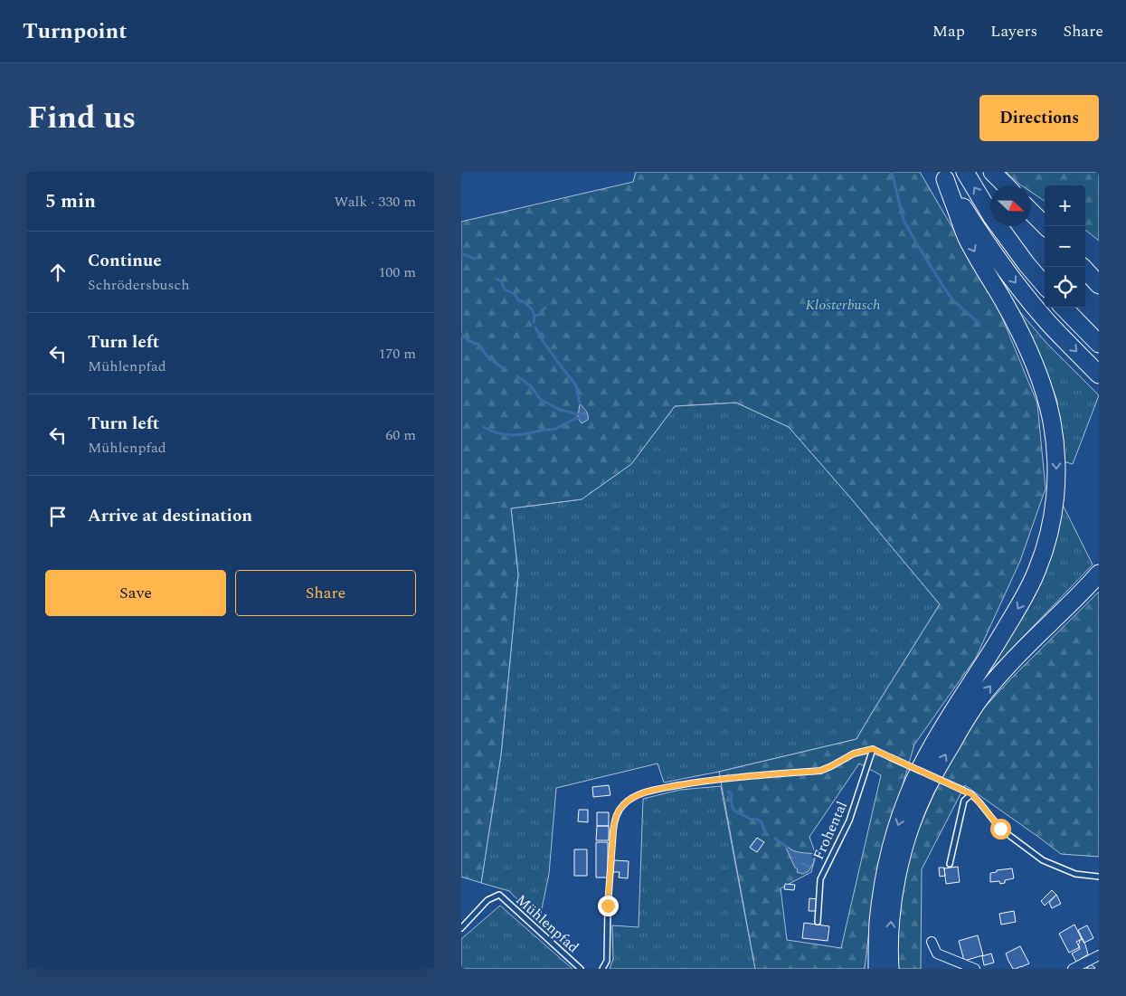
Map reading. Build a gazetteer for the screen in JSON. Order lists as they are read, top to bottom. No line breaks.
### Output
{"streets":{"lane":["Frohental","Mühlenpfad"]},"parks":["Klosterbusch"],"north":"right","page":{"header":"Turnpoint","nav":["Map","Layers","Share"],"title":"Find us","buttons":["Directions",["Save","Share"]],"heading":["5 min","Walk · 330 m"],"map_buttons":["+","−"],"list":[["Continue","Schrödersbusch","100 m"],["Turn left","Mühlenpfad","170 m"],["Turn left","Mühlenpfad","60 m"],"Arrive at destination"]}}
